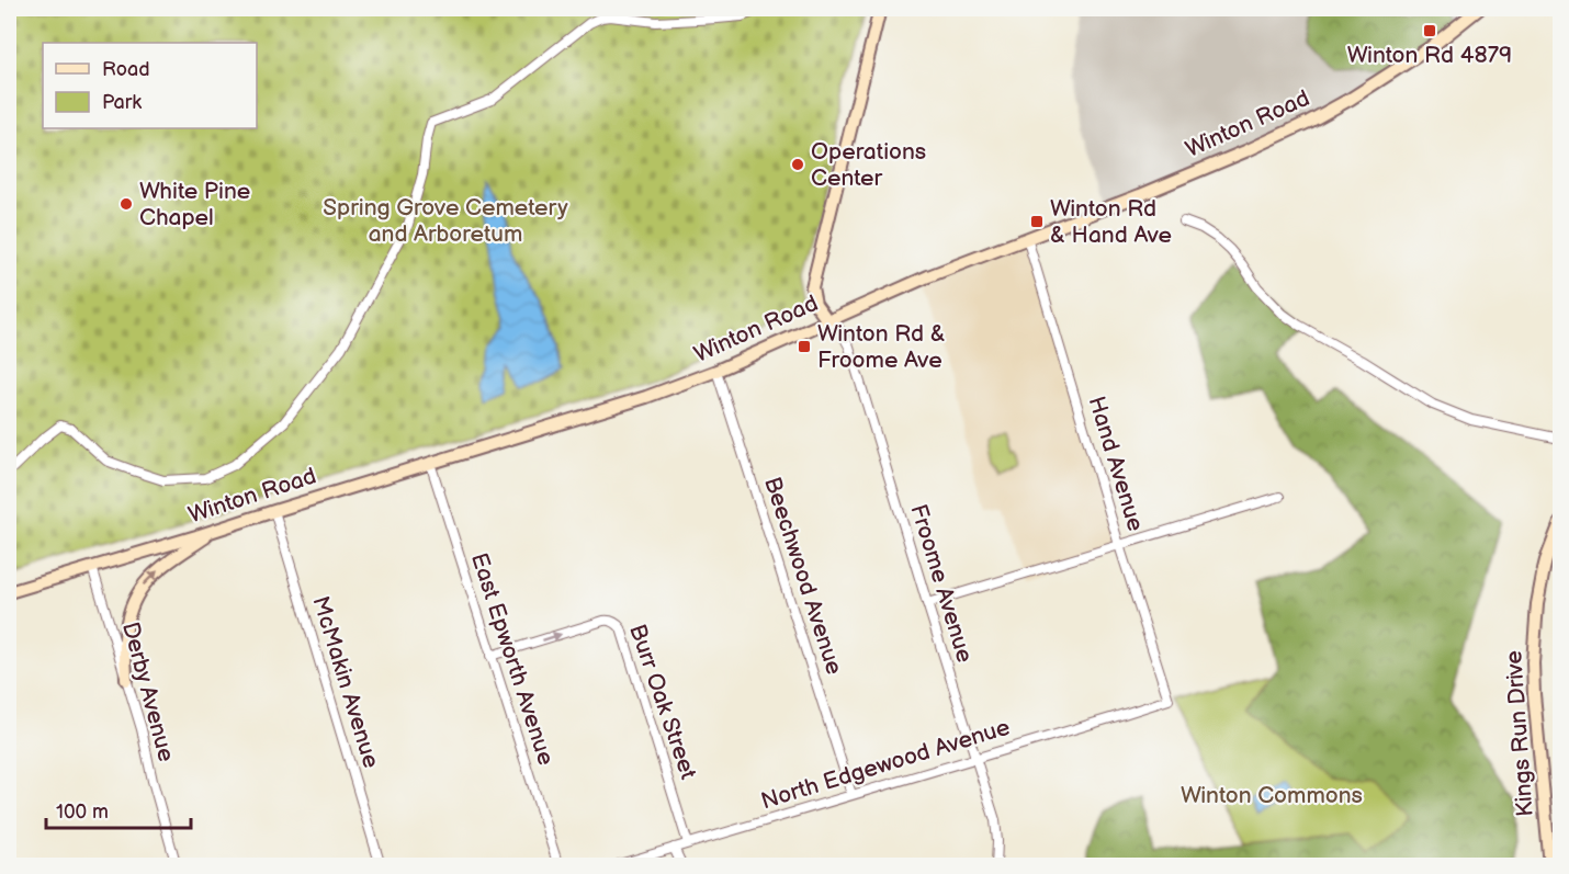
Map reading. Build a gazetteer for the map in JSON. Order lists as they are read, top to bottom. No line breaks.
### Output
{"streets":{"main road":["Winton Road","Kings Run Drive"],"street":["Hand Avenue","Beechwood Avenue","Froome Avenue","East Epworth Avenue","McMakin Avenue","Derby Avenue","Burr Oak Street","North Edgewood Avenue"]},"crossings":[["Winton Road","Hand Avenue"],["Winton Road","Beechwood Avenue"],["Winton Road","Froome Avenue"],["Winton Road","East Epworth Avenue"],["Winton Road","McMakin Avenue"],["Winton Road","Derby Avenue"],["Hand Avenue","North Edgewood Avenue"],["Beechwood Avenue","North Edgewood Avenue"],["Froome Avenue","North Edgewood Avenue"],["East Epworth Avenue","Burr Oak Street"],["Burr Oak Street","North Edgewood Avenue"]],"parks":["Spring Grove Cemetery and Arboretum","Winton Commons"],"places":{"transit":["Winton Rd 4879","Winton Rd & Hand Ave","Winton Rd & Froome Ave"],"other":["Operations Center","White Pine Chapel"]},"legend":["Road","Park"],"scale_bar":"100 m"}
